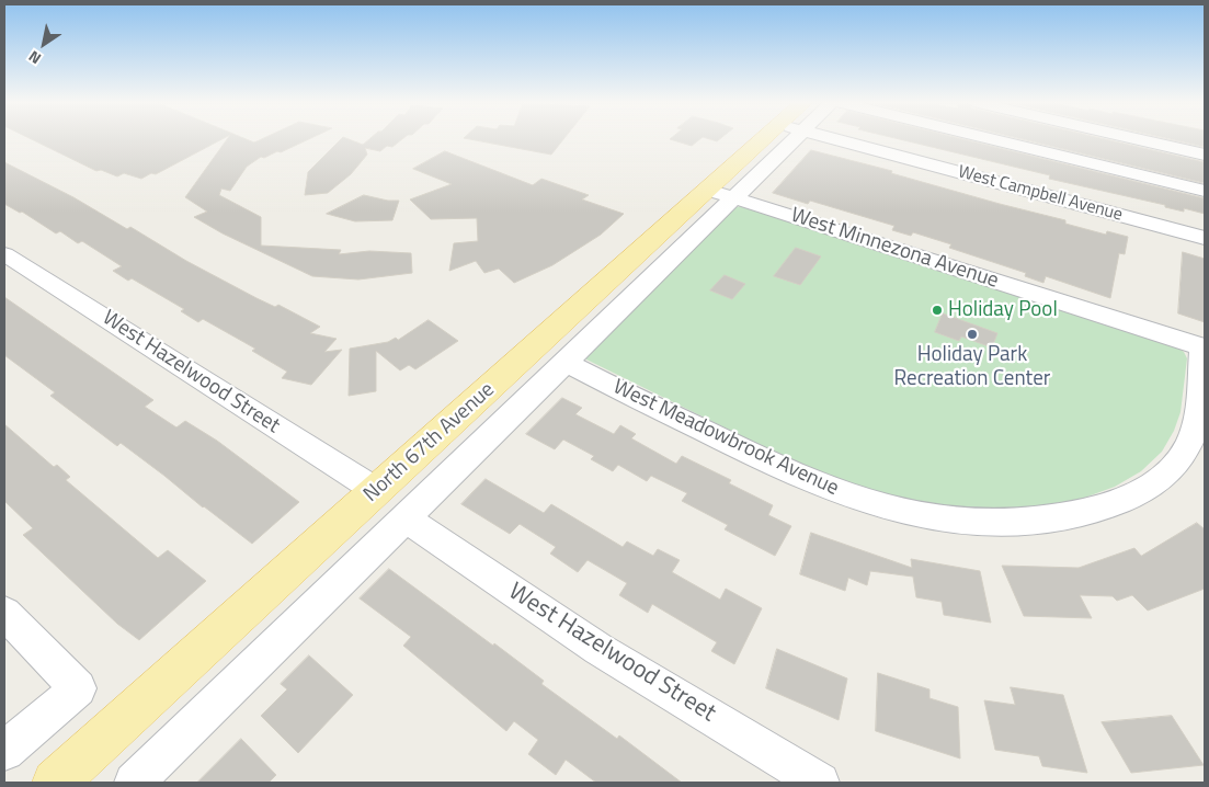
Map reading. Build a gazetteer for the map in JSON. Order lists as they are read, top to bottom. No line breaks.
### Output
{"streets":{"main road":["North 67th Avenue"],"street":["West Campbell Avenue","West Minnezona Avenue","West Hazelwood Street","West Meadowbrook Avenue"]},"crossings":[["West Minnezona Avenue","West Meadowbrook Avenue"],["West Minnezona Avenue","North 67th Avenue"],["West Hazelwood Street","North 67th Avenue"],["West Meadowbrook Avenue","North 67th Avenue"]],"places":["Holiday Pool","Holiday Park Recreation Center"],"north":"bottom left"}
